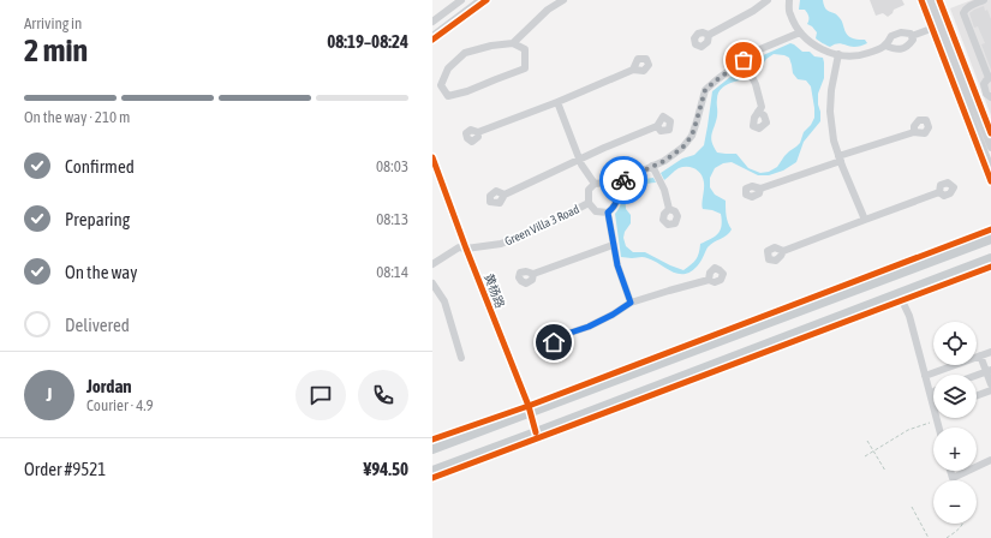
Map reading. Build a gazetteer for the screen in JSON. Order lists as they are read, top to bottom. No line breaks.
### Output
{"streets":{"street":["Green Villa 3 Road","黄杨路"]},"crossings":[["Green Villa 3 Road","黄杨路"]],"page":{"heading":["2 min","Arriving in","08:19–08:24"],"panel":["Jordan","Courier · 4.9","Order #9521","¥94.50"],"bar":"On the way · 210 m","list":[["Confirmed","08:03"],["Preparing","08:13"],["On the way","08:14"],"Delivered"],"map_buttons":["+","−"],"round":"J"}}
